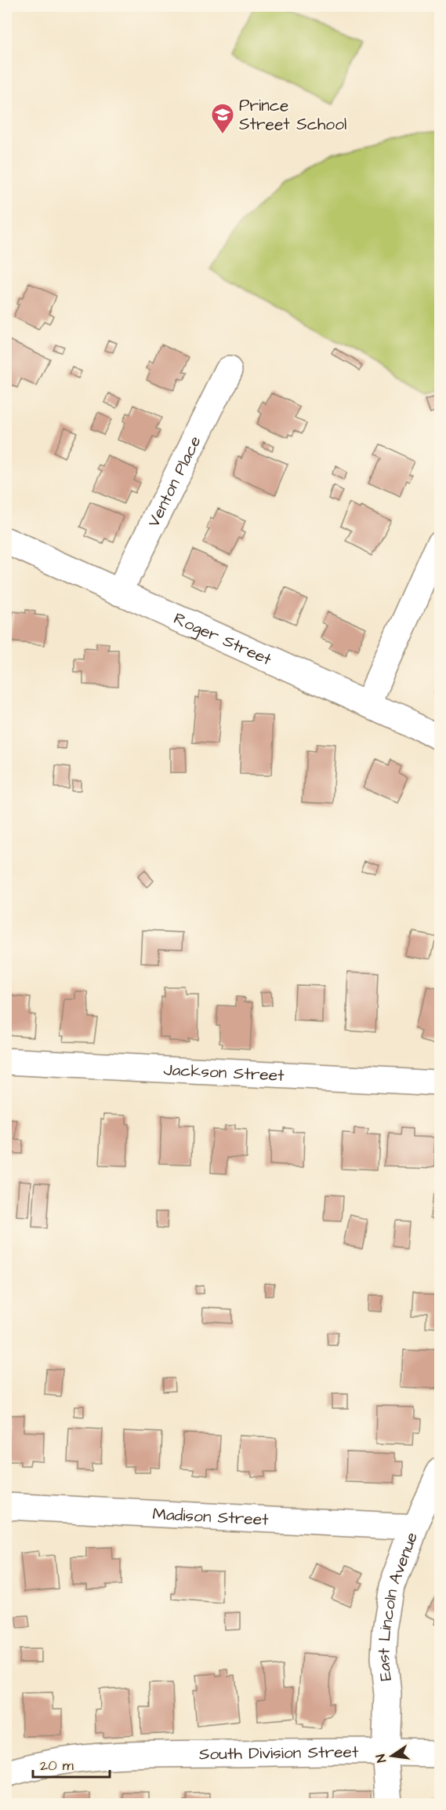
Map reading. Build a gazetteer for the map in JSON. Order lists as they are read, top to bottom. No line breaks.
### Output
{"streets":{"street":["Venton Place","Roger Street","Jackson Street","Madison Street","East Lincoln Avenue","South Division Street"]},"crossings":[["Venton Place","Roger Street"],["Madison Street","East Lincoln Avenue"],["East Lincoln Avenue","South Division Street"]],"places":{"school or university":["Prince Street School"]},"scale_bar":"20 m","north":"left"}
